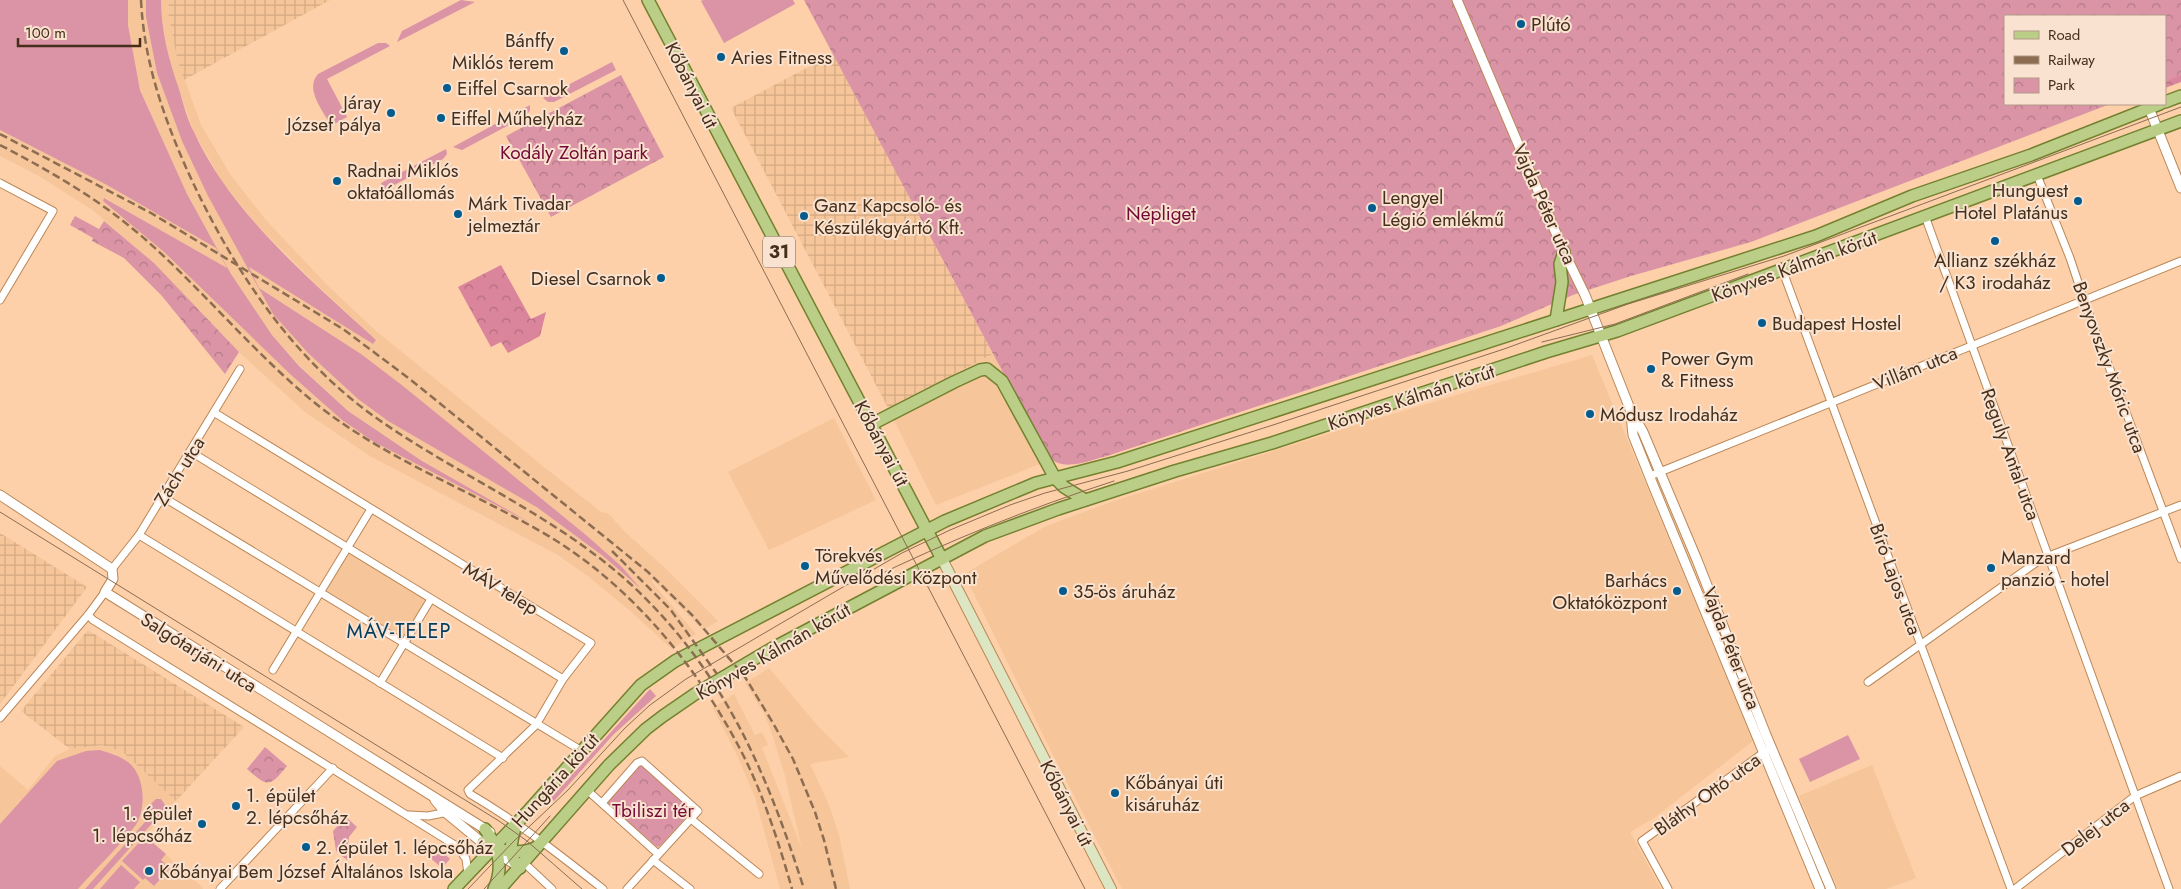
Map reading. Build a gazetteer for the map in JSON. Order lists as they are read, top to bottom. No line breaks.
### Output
{"streets":{"main road":["Kőbányai út","31","Könyves Kálmán körút","Hungária körút"],"street":["Vajda Péter utca","Benyovszky Móric utca","Villám utca","Reguly Antal utca","Zách utca","Bíró Lajos utca","MÁV telep","Salgótarjáni utca","Bláthy Ottó utca","Delej utca"]},"crossings":[["Kőbányai út","Könyves Kálmán körút"],["Vajda Péter utca","Könyves Kálmán körút"],["Vajda Péter utca","Villám utca"],["Vajda Péter utca","Bláthy Ottó utca"],["Könyves Kálmán körút","Benyovszky Móric utca"],["Könyves Kálmán körút","Reguly Antal utca"],["Könyves Kálmán körút","Bíró Lajos utca"],["Könyves Kálmán körút","Hungária körút"],["Benyovszky Móric utca","Villám utca"],["Villám utca","Reguly Antal utca"],["Villám utca","Bíró Lajos utca"],["Reguly Antal utca","Delej utca"],["Zách utca","MÁV telep"],["MÁV telep","Hungária körút"],["Salgótarjáni utca","Hungária körút"]],"districts":["MÁV-TELEP"],"parks":["Kodály Zoltán park","Népliget","Tbiliszi tér"],"places":["Plútó","Bánffy Miklós terem","Aries Fitness","Eiffel Csarnok","Járay József pálya","Eiffel Műhelyház","Radnai Miklós oktatóállomás","Hunguest Hotel Platánus","Lengyel Légió emlékmű","Márk Tivadar jelmeztár","Ganz Kapcsoló- és Készülékgyártó Kft.","Allianz székház / K3 irodaház","Diesel Csarnok","Budapest Hostel","Power Gym & Fitness","Módusz Irodaház","Törekvés Művelődési Központ","Manzard panzió - hotel","35-ös áruház","Barhács Oktatóközpont","Kőbányai úti kisáruház","1. épület 2. lépcsőház","1. épület 1. lépcsőház","2. épület 1. lépcsőház","Kőbányai Bem József Általános Iskola"],"legend":["Road","Railway","Park"],"scale_bar":"100 m"}
